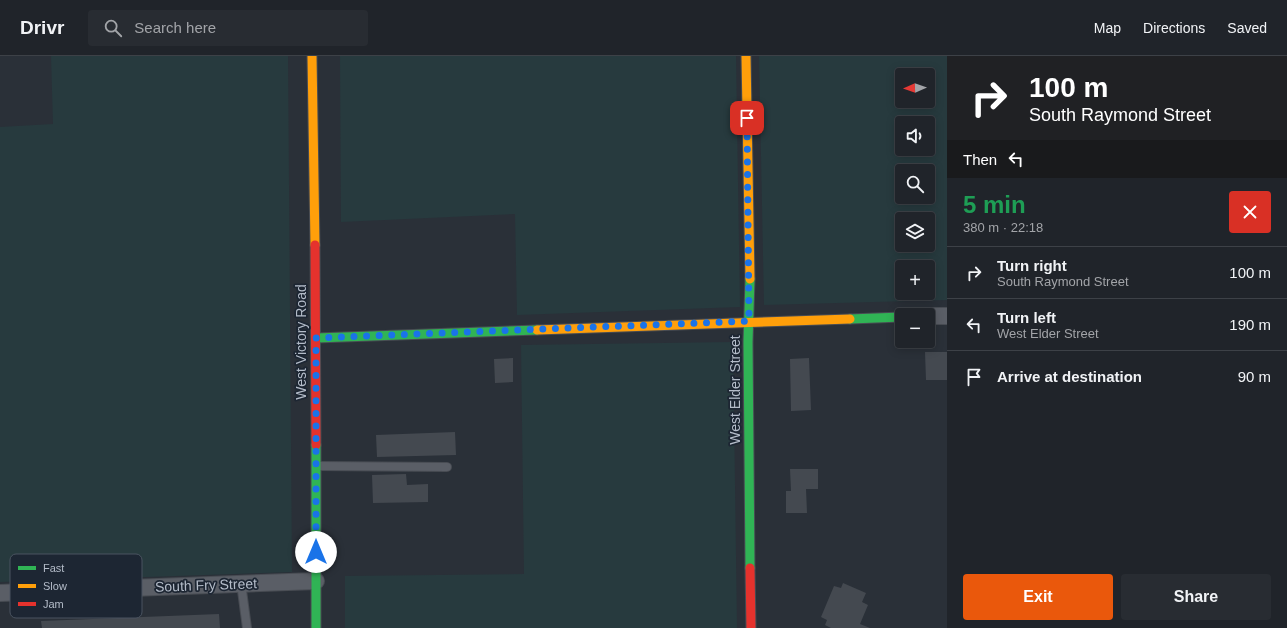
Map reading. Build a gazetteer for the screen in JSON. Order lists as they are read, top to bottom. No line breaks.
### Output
{"streets":{"street":["West Victory Road","West Elder Street","South Fry Street"]},"crossings":[["West Victory Road","South Fry Street"]],"legend":["Fast","Slow","Jam"],"north":"left","page":{"header":"Drivr","search":"Search here","nav":["Map","Directions","Saved"],"turn":["100 m","South Raymond Street"],"map_buttons":["+","−"],"then":"Then","heading":["5 min","380 m · 22:18"],"list":[{"name":"Turn right","note":"South Raymond Street","value":"100 m"},{"name":"Turn left","note":"West Elder Street","value":"190 m"},{"name":"Arrive at destination","value":"90 m"}],"buttons":["Exit","Share"]}}
